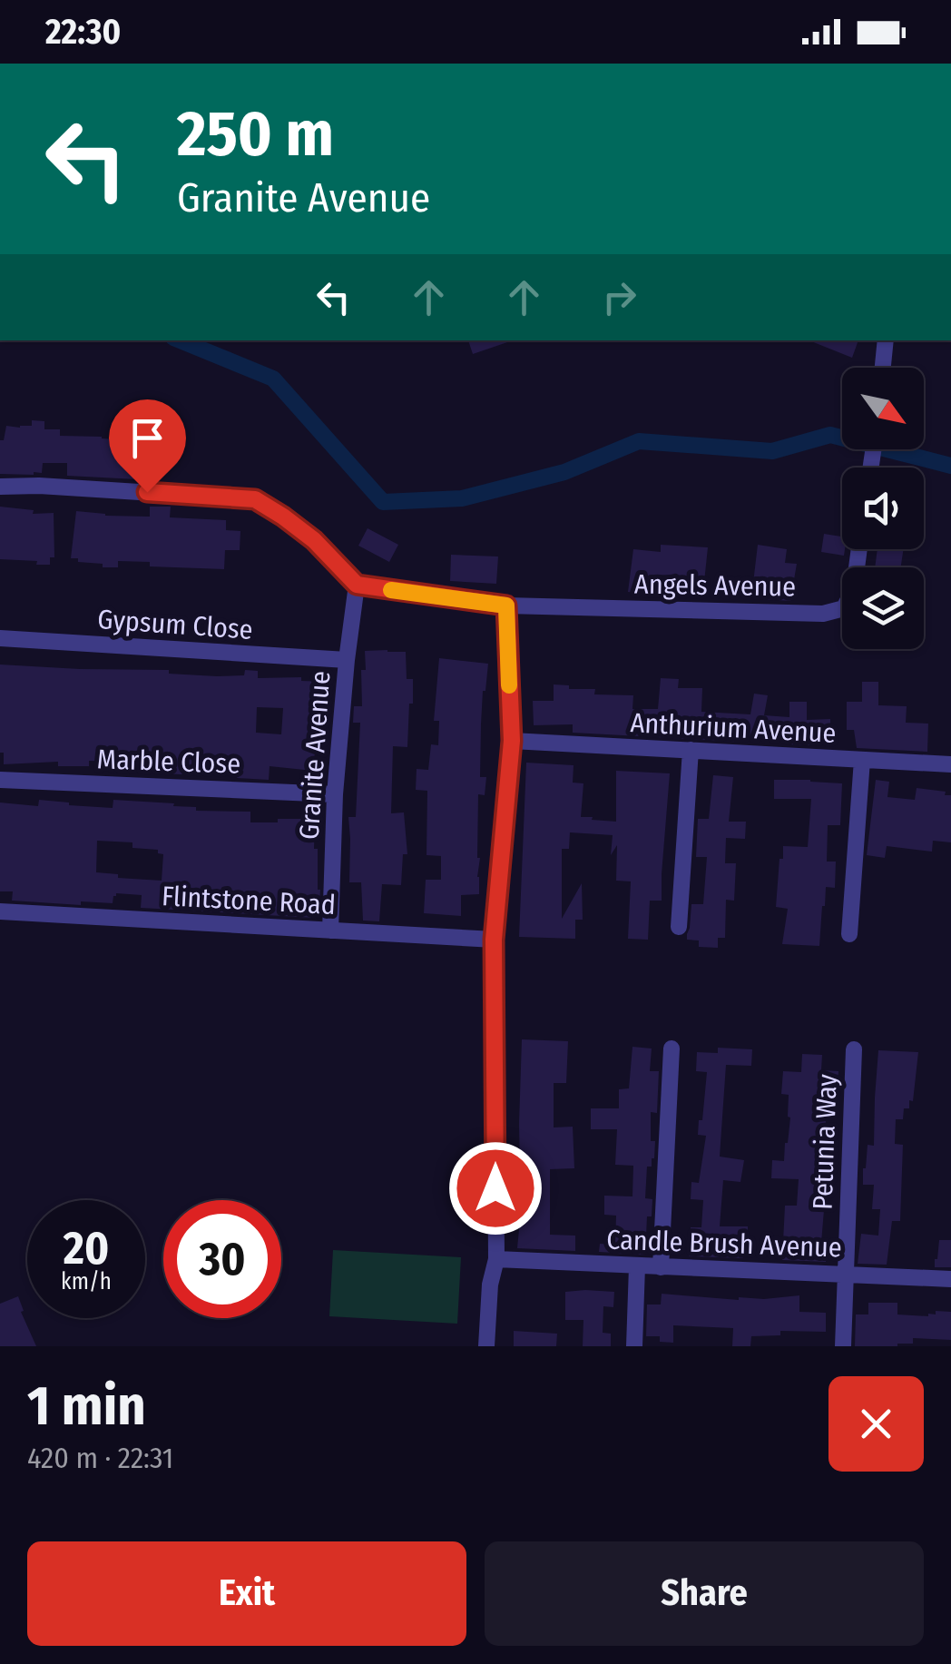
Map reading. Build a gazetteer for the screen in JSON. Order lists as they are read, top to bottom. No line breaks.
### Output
{"streets":{"street":["Angels Avenue","Gypsum Close","Anthurium Avenue","Granite Avenue","Marble Close","Flintstone Road","Petunia Way","Candle Brush Avenue"]},"crossings":[["Gypsum Close","Granite Avenue"],["Granite Avenue","Marble Close"],["Granite Avenue","Flintstone Road"],["Petunia Way","Candle Brush Avenue"]],"north":"bottom right","page":{"status":"22:30","turn":["250 m","Granite Avenue"],"speed":"20 km/h","limit":"30","heading":["1 min","420 m · 22:31"],"buttons":["Exit","Share"]}}
